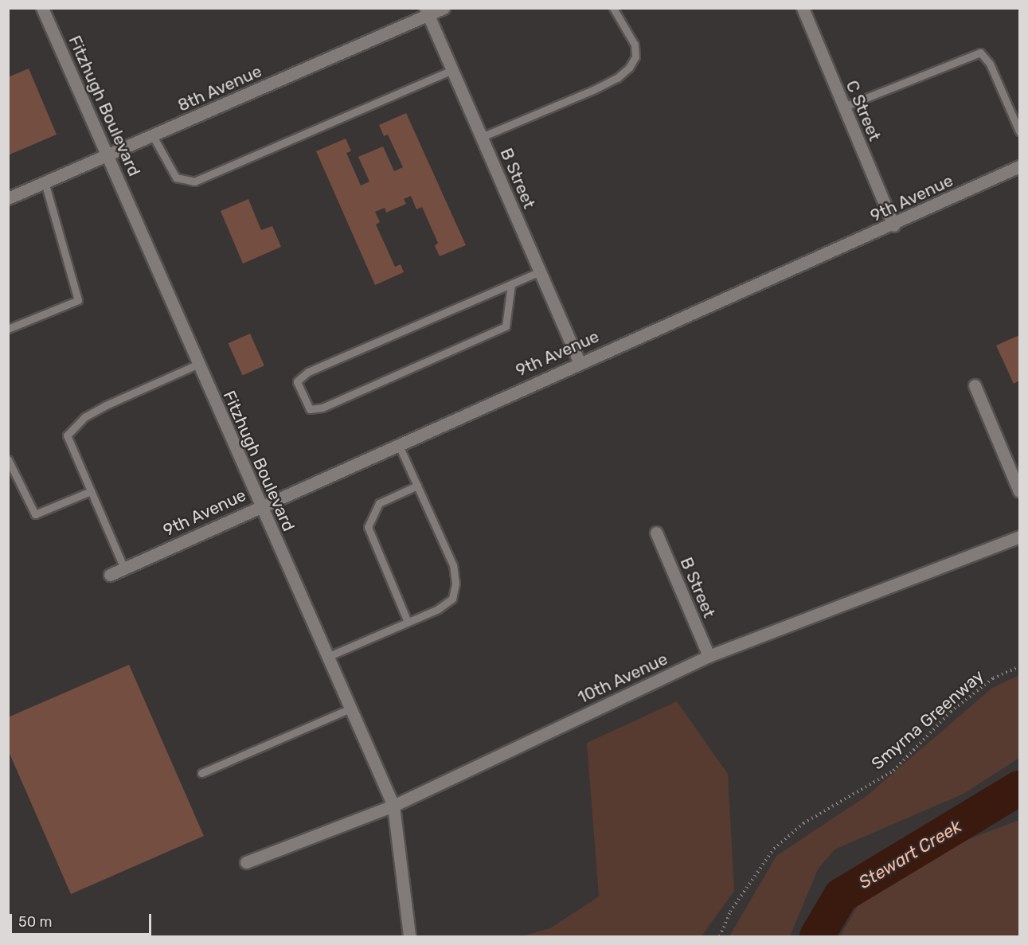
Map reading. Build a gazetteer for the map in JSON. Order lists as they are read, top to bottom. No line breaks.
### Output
{"streets":{"street":["8th Avenue","Fitzhugh Boulevard","C Street","B Street","9th Avenue","10th Avenue"],"path":["Smyrna Greenway"]},"crossings":[["8th Avenue","Fitzhugh Boulevard"],["8th Avenue","B Street"],["Fitzhugh Boulevard","9th Avenue"],["Fitzhugh Boulevard","10th Avenue"],["C Street","9th Avenue"],["B Street","9th Avenue"],["B Street","10th Avenue"]],"water":["Stewart Creek"],"scale_bar":"50 m"}
